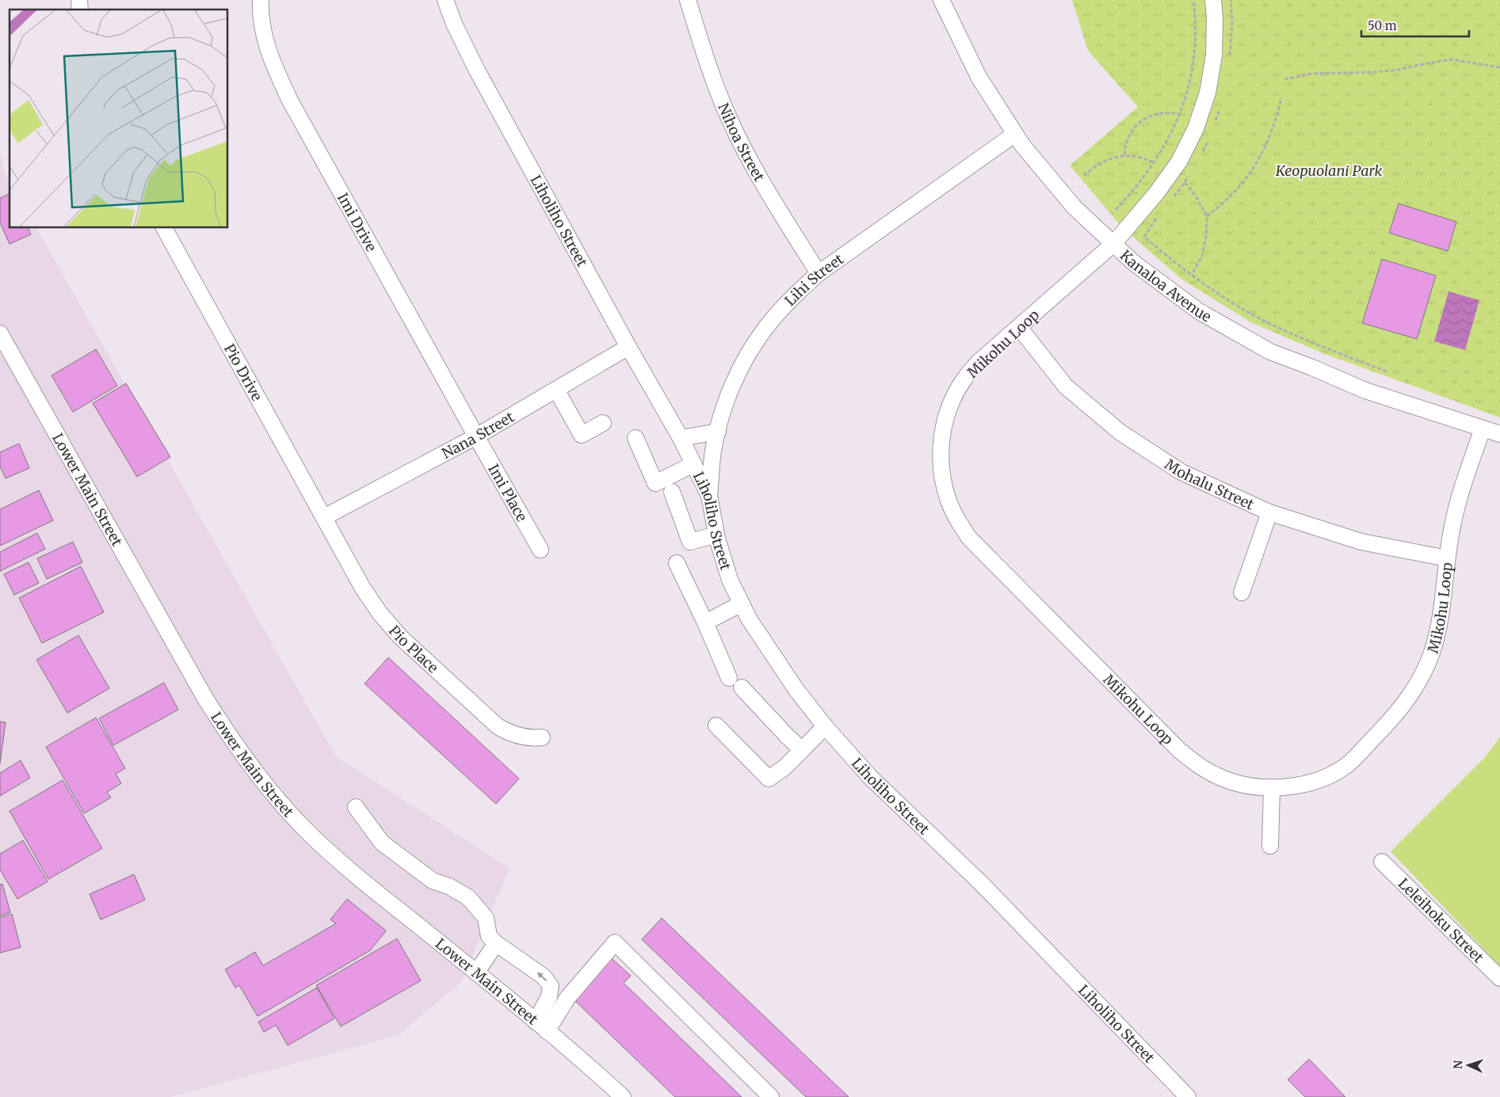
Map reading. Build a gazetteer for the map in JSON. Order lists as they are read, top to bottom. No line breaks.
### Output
{"streets":{"street":["Nihoa Street","Liholiho Street","Imi Drive","Lihi Street","Kanaloa Avenue","Mikohu Loop","Pio Drive","Nana Street","Mohalu Street","Lower Main Street","Imi Place","Pio Place","Leleihoku Street"]},"crossings":[["Nihoa Street","Lihi Street"],["Liholiho Street","Lihi Street"],["Liholiho Street","Nana Street"],["Imi Drive","Nana Street"],["Imi Drive","Imi Place"],["Lihi Street","Kanaloa Avenue"],["Kanaloa Avenue","Mikohu Loop"],["Mikohu Loop","Mohalu Street"],["Pio Drive","Nana Street"],["Pio Drive","Pio Place"],["Nana Street","Imi Place"],["Nana Street","Pio Place"]],"parks":["Keopuolani Park"],"scale_bar":"50 m","north":"left"}
